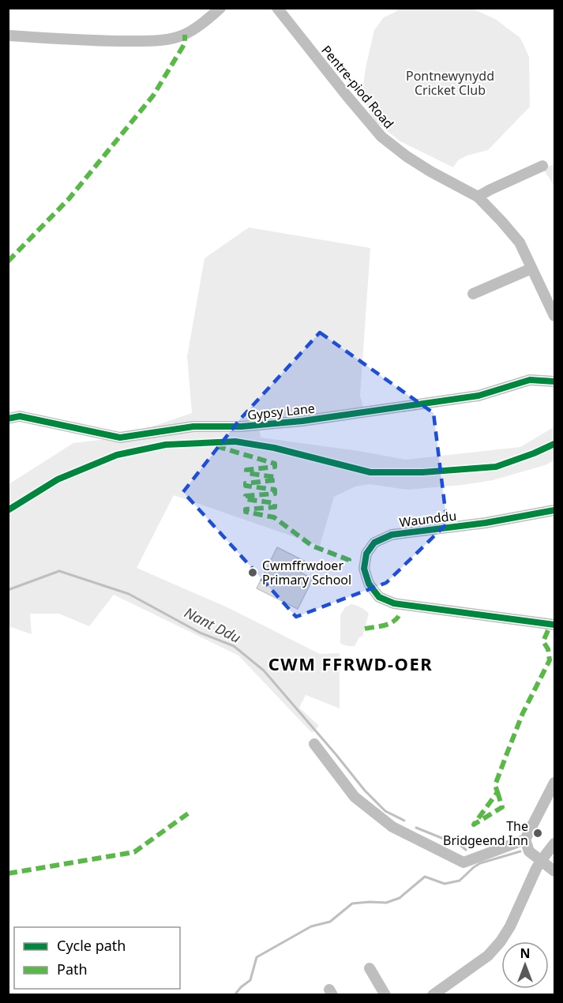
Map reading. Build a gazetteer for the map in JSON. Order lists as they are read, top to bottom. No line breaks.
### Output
{"streets":{"street":["Pentre-piod Road","Gypsy Lane","Waunddu"]},"districts":["CWM FFRWD-OER"],"water":["Nant Ddu"],"parks":["Pontnewynydd Cricket Club"],"places":["Cwmffrwdoer Primary School","The Bridgeend Inn"],"legend":["Cycle path","Path"],"north":"top"}
